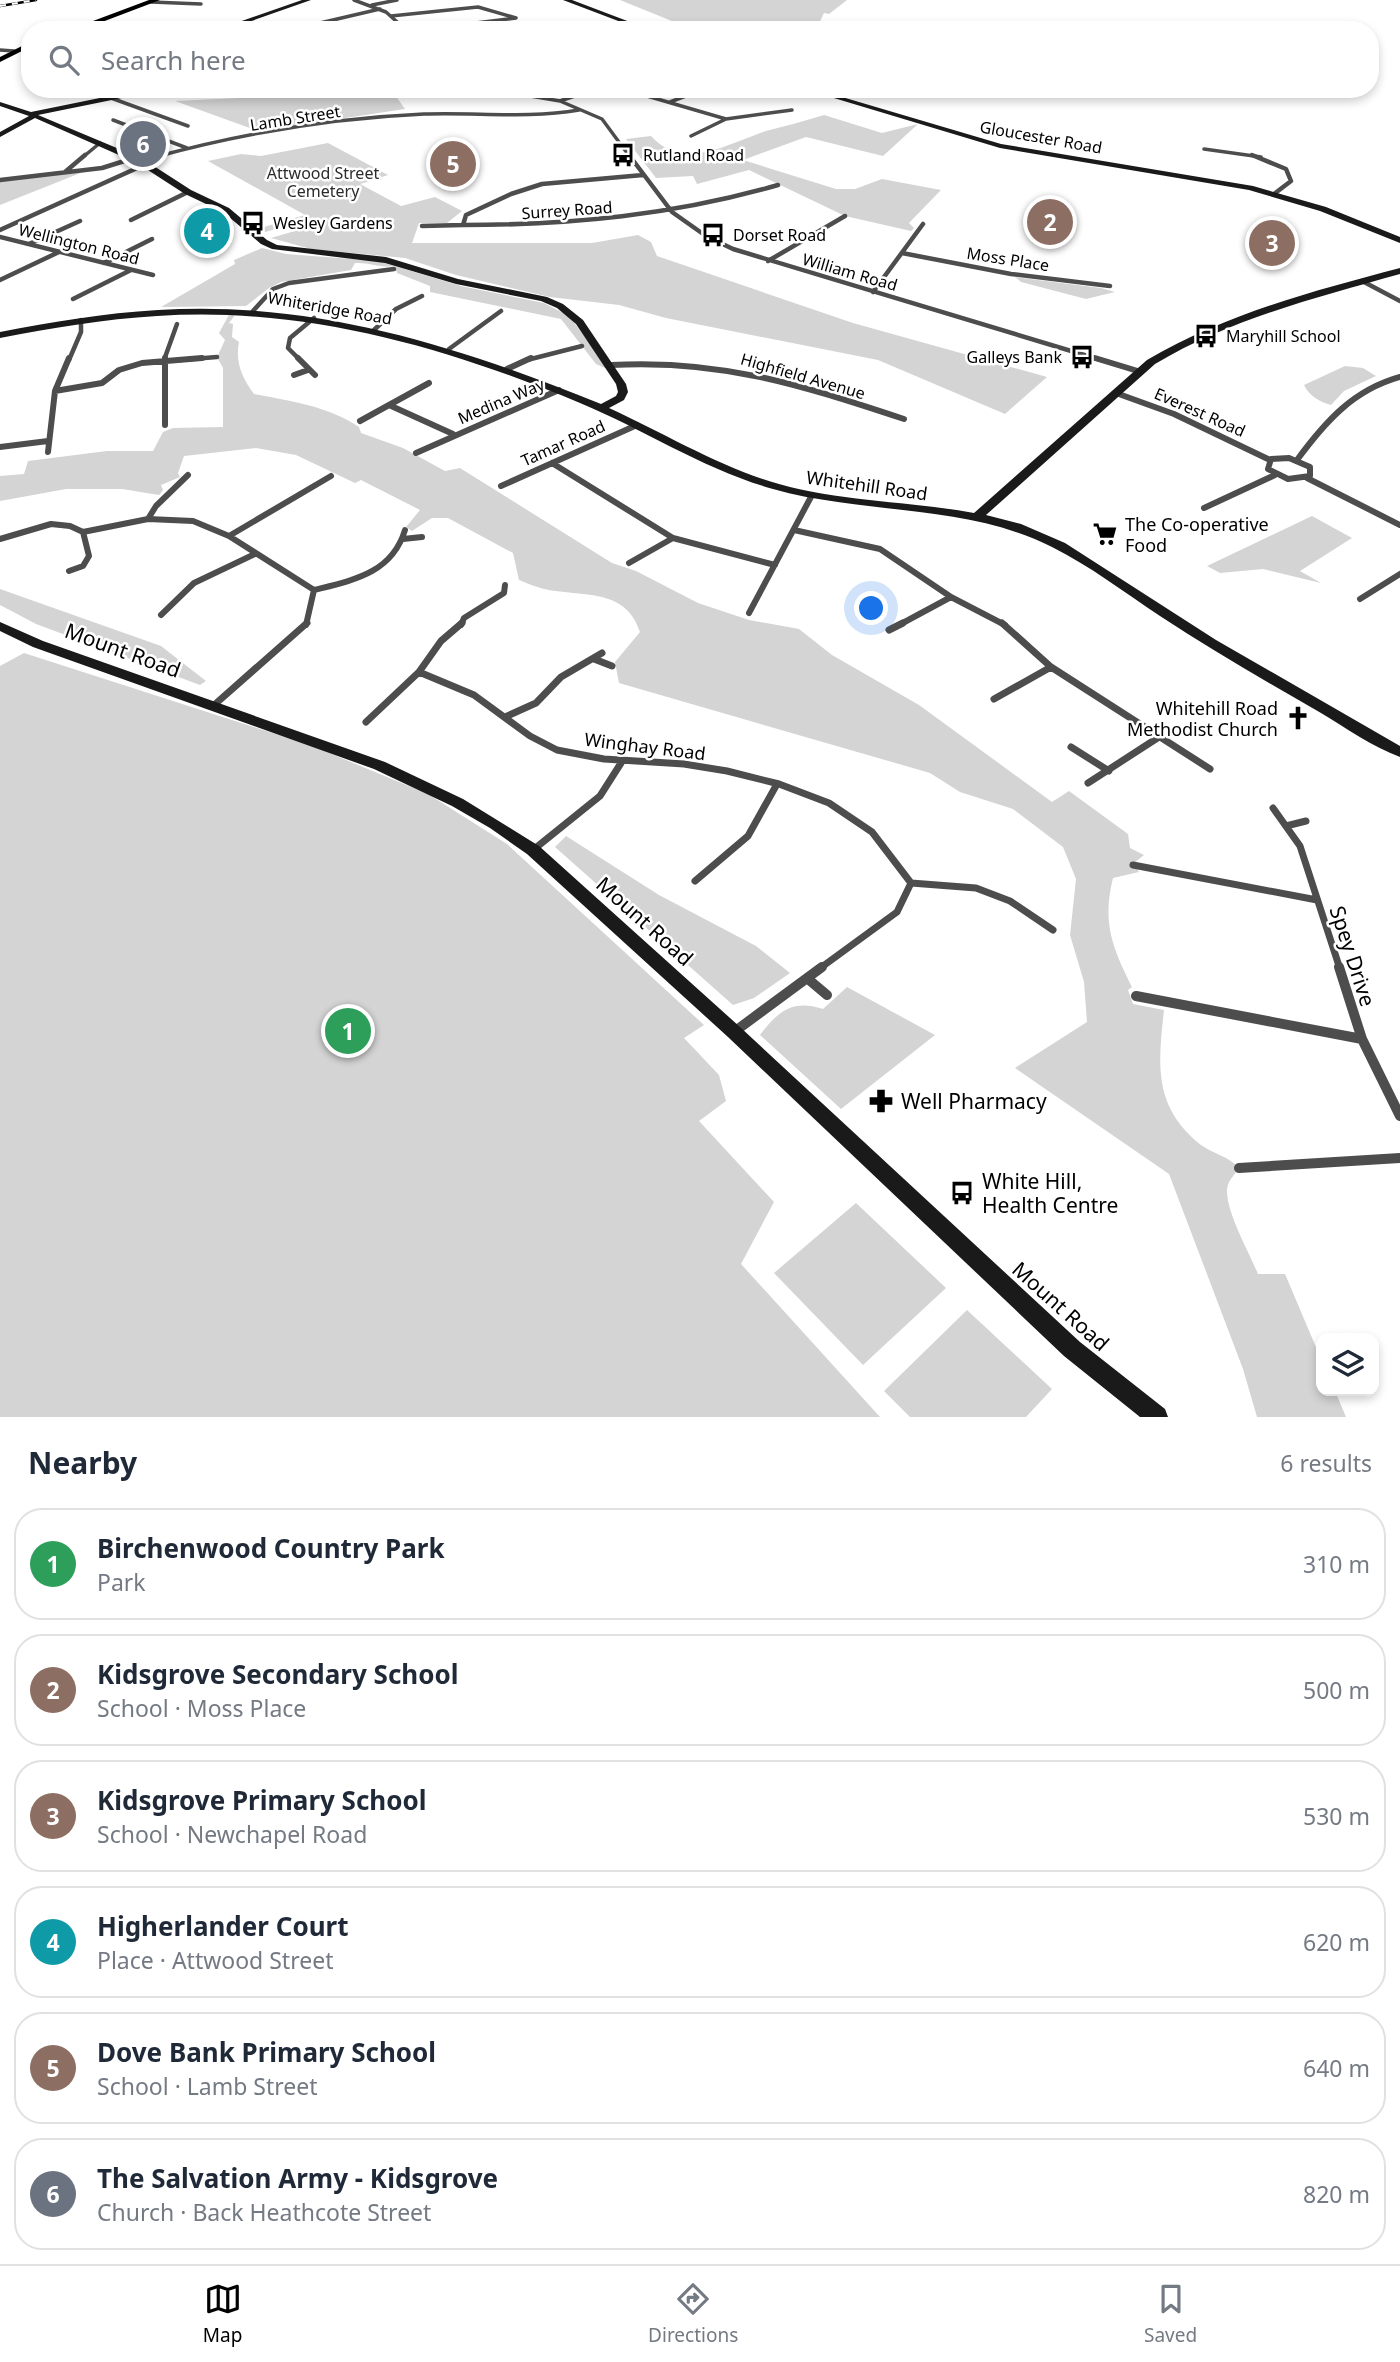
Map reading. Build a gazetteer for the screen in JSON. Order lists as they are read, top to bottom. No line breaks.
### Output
{"streets":{"street":["Lamb Street","Gloucester Road","Surrey Road","Wellington Road","Moss Place","William Road","Whiteridge Road","Highfield Avenue","Medina Way","Everest Road","Tamar Road","Whitehill Road","Mount Road","Winghay Road","Spey Drive"]},"crossings":[["Lamb Street","William Road"],["Surrey Road","William Road"],["Whiteridge Road","Medina Way"],["Whiteridge Road","Whitehill Road"],["Tamar Road","Whitehill Road"]],"parks":["Attwood Street Cemetery"],"places":{"bus stop":["Rutland Road","Wesley Gardens","Dorset Road","Maryhill School","Galleys Bank","White Hill, Health Centre"],"supermarket":["The Co-operative Food"],"church":["Whitehill Road Methodist Church"],"pharmacy":["Well Pharmacy"]},"page":{"search":"Search here","pins":["6","5","2","4","3","1"],"heading":["Nearby","6 results"],"list":[{"mark":"1","name":"Birchenwood Country Park","note":"Park","value":"310 m"},{"mark":"2","name":"Kidsgrove Secondary School","note":"School · Moss Place","value":"500 m"},{"mark":"3","name":"Kidsgrove Primary School","note":"School · Newchapel Road","value":"530 m"},{"mark":"4","name":"Higherlander Court","note":"Place · Attwood Street","value":"620 m"},{"mark":"5","name":"Dove Bank Primary School","note":"School · Lamb Street","value":"640 m"},{"mark":"6","name":"The Salvation Army - Kidsgrove","note":"Church · Back Heathcote Street","value":"820 m"}],"nav":["Map","Directions","Saved"]}}
